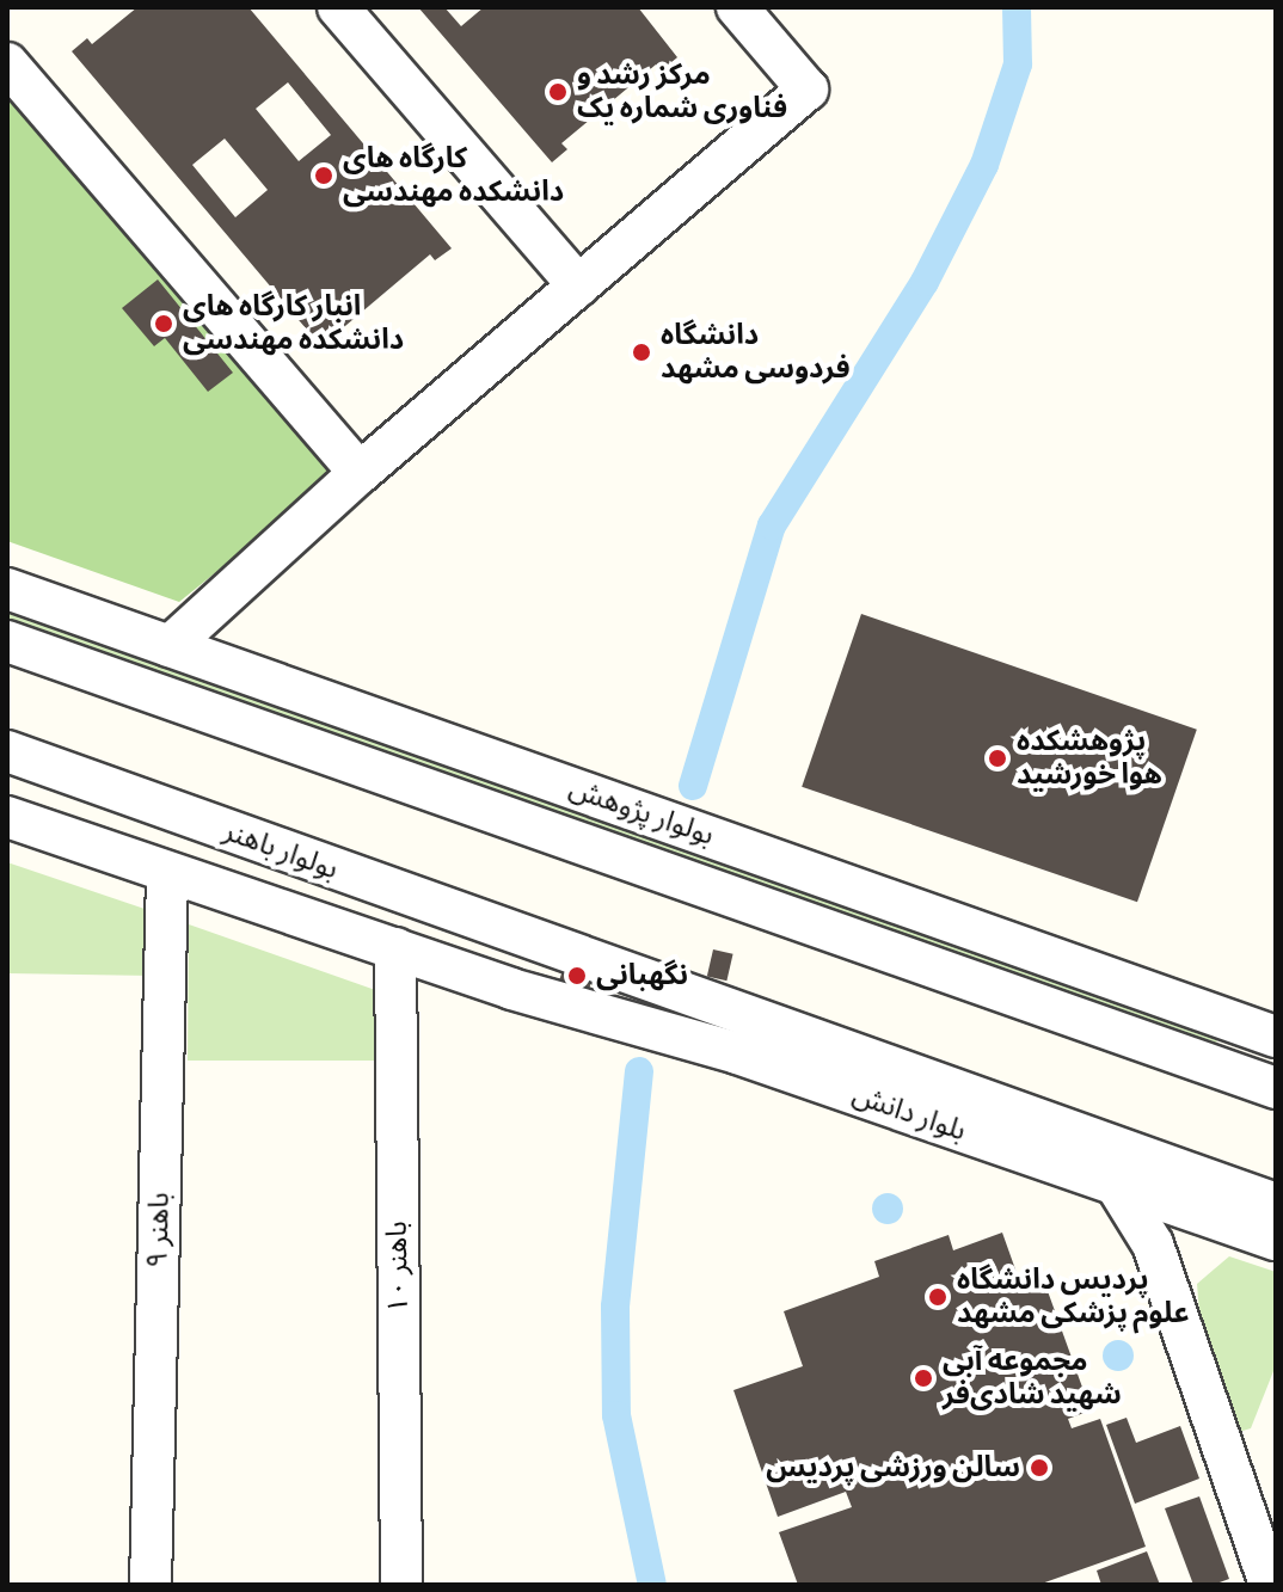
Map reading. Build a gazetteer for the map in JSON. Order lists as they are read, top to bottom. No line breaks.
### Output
{"streets":{"street":["بولوار پژوهش","بولوار باهنر","بلوار دانش","باهنر ۹","باهنر ۱۰"]},"crossings":[["بولوار باهنر","بلوار دانش"],["بولوار باهنر","باهنر ۹"],["بولوار باهنر","باهنر ۱۰"]],"places":["مرکز رشد و فناوری شماره یک","کارگاه های دانشکده مهندسی","انبار کارگاه های دانشکده مهندسی","دانشگاه فردوسی مشهد","پژوهشکده هوا خورشید","نگهبانی","پردیس دانشگاه علوم پزشکی مشهد","مجموعه آبی شهید شادی‌فر","سالن ورزشی پردیس"]}
